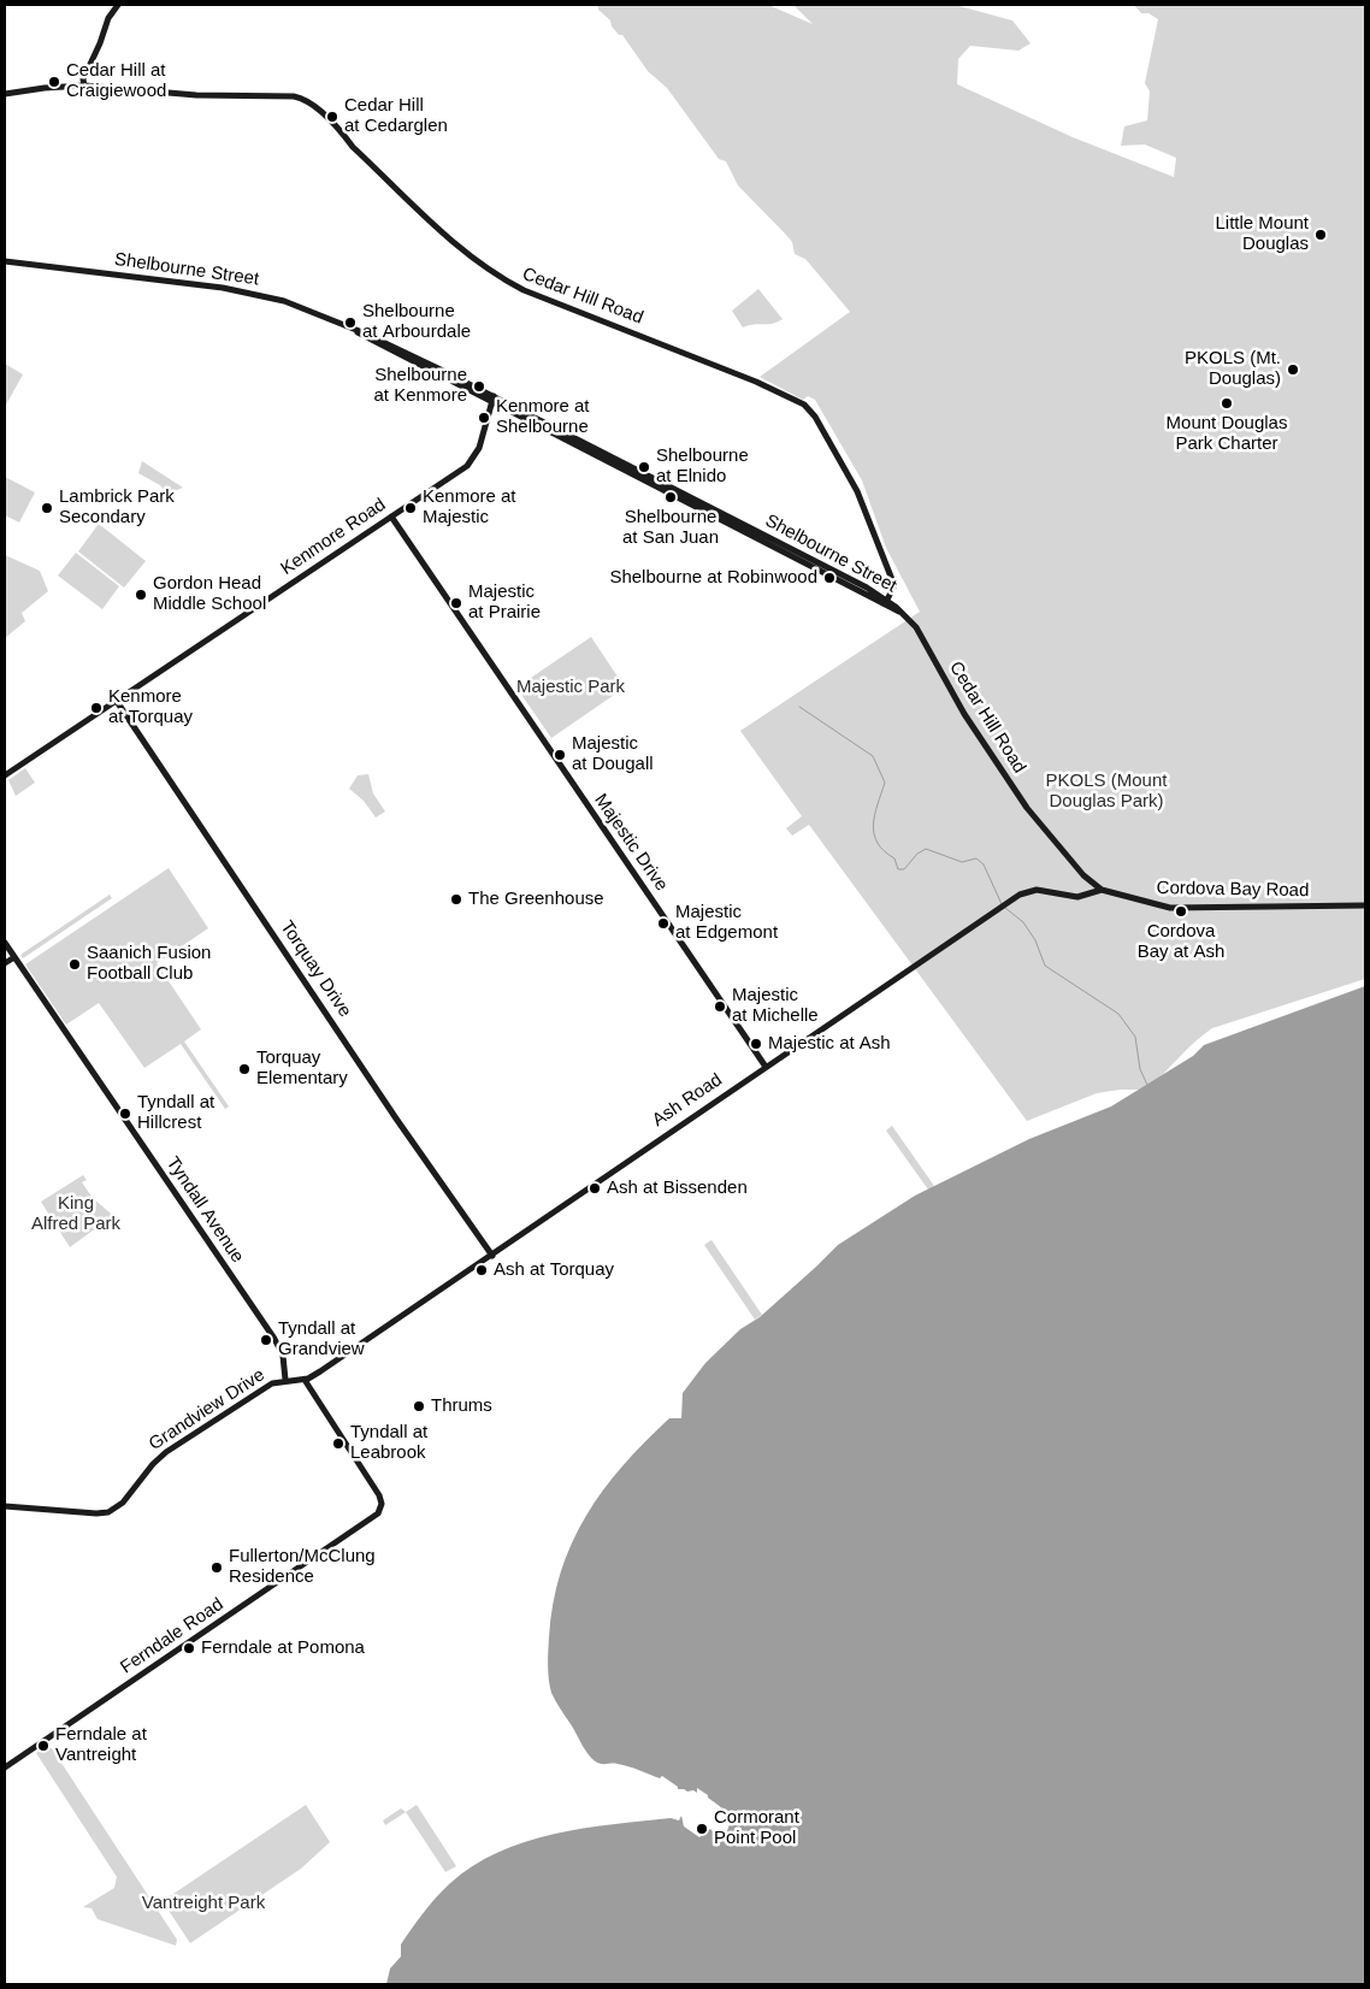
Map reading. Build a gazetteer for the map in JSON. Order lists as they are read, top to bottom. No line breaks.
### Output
{"streets":{"street":["Shelbourne Street","Cedar Hill Road","Kenmore Road","Majestic Drive","Cordova Bay Road","Torquay Drive","Ash Road","Tyndall Avenue","Grandview Drive","Ferndale Road"]},"crossings":[["Shelbourne Street","Cedar Hill Road"],["Shelbourne Street","Kenmore Road"],["Cedar Hill Road","Cordova Bay Road"],["Cedar Hill Road","Ash Road"],["Kenmore Road","Majestic Drive"],["Kenmore Road","Torquay Drive"],["Majestic Drive","Ash Road"],["Cordova Bay Road","Ash Road"],["Torquay Drive","Ash Road"],["Ash Road","Grandview Drive"],["Ash Road","Ferndale Road"],["Tyndall Avenue","Grandview Drive"],["Grandview Drive","Ferndale Road"]],"parks":["Majestic Park","PKOLS (Mount Douglas Park)","King Alfred Park","Vantreight Park"],"places":["Cedar Hill at Craigiewood","Cedar Hill at Cedarglen","Little Mount Douglas","Shelbourne at Arbourdale","PKOLS (Mt. Douglas)","Shelbourne at Kenmore","Mount Douglas Park Charter","Kenmore at Shelbourne","Shelbourne at Elnido","Shelbourne at San Juan","Lambrick Park Secondary","Kenmore at Majestic","Shelbourne at Robinwood","Gordon Head Middle School","Majestic at Prairie","Kenmore at Torquay","Majestic at Dougall","The Greenhouse","Cordova Bay at Ash","Majestic at Edgemont","Saanich Fusion Football Club","Majestic at Michelle","Majestic at Ash","Torquay Elementary","Tyndall at Hillcrest","Ash at Bissenden","Ash at Torquay","Tyndall at Grandview","Thrums","Tyndall at Leabrook","Fullerton/McClung Residence","Ferndale at Pomona","Ferndale at Vantreight","Cormorant Point Pool"]}
